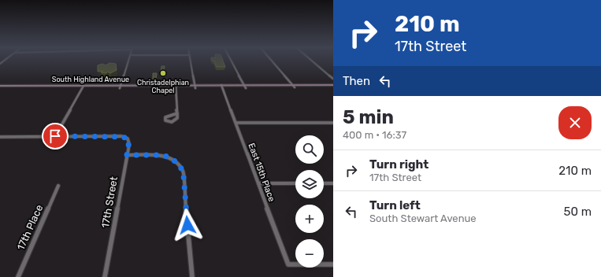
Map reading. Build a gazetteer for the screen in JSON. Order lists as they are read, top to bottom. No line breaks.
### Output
{"streets":{"main road":["South Highland Avenue"],"street":["East 15th Place","17th Street","17th Place"]},"crossings":[["South Highland Avenue","East 15th Place"]],"places":["Christadelphian Chapel"],"page":{"turn":["210 m","17th Street"],"then":"Then","heading":["5 min","400 m · 16:37"],"map_buttons":["+","−"],"list":[{"name":"Turn right","note":"17th Street","value":"210 m"},{"name":"Turn left","note":"South Stewart Avenue","value":"50 m"}]}}
